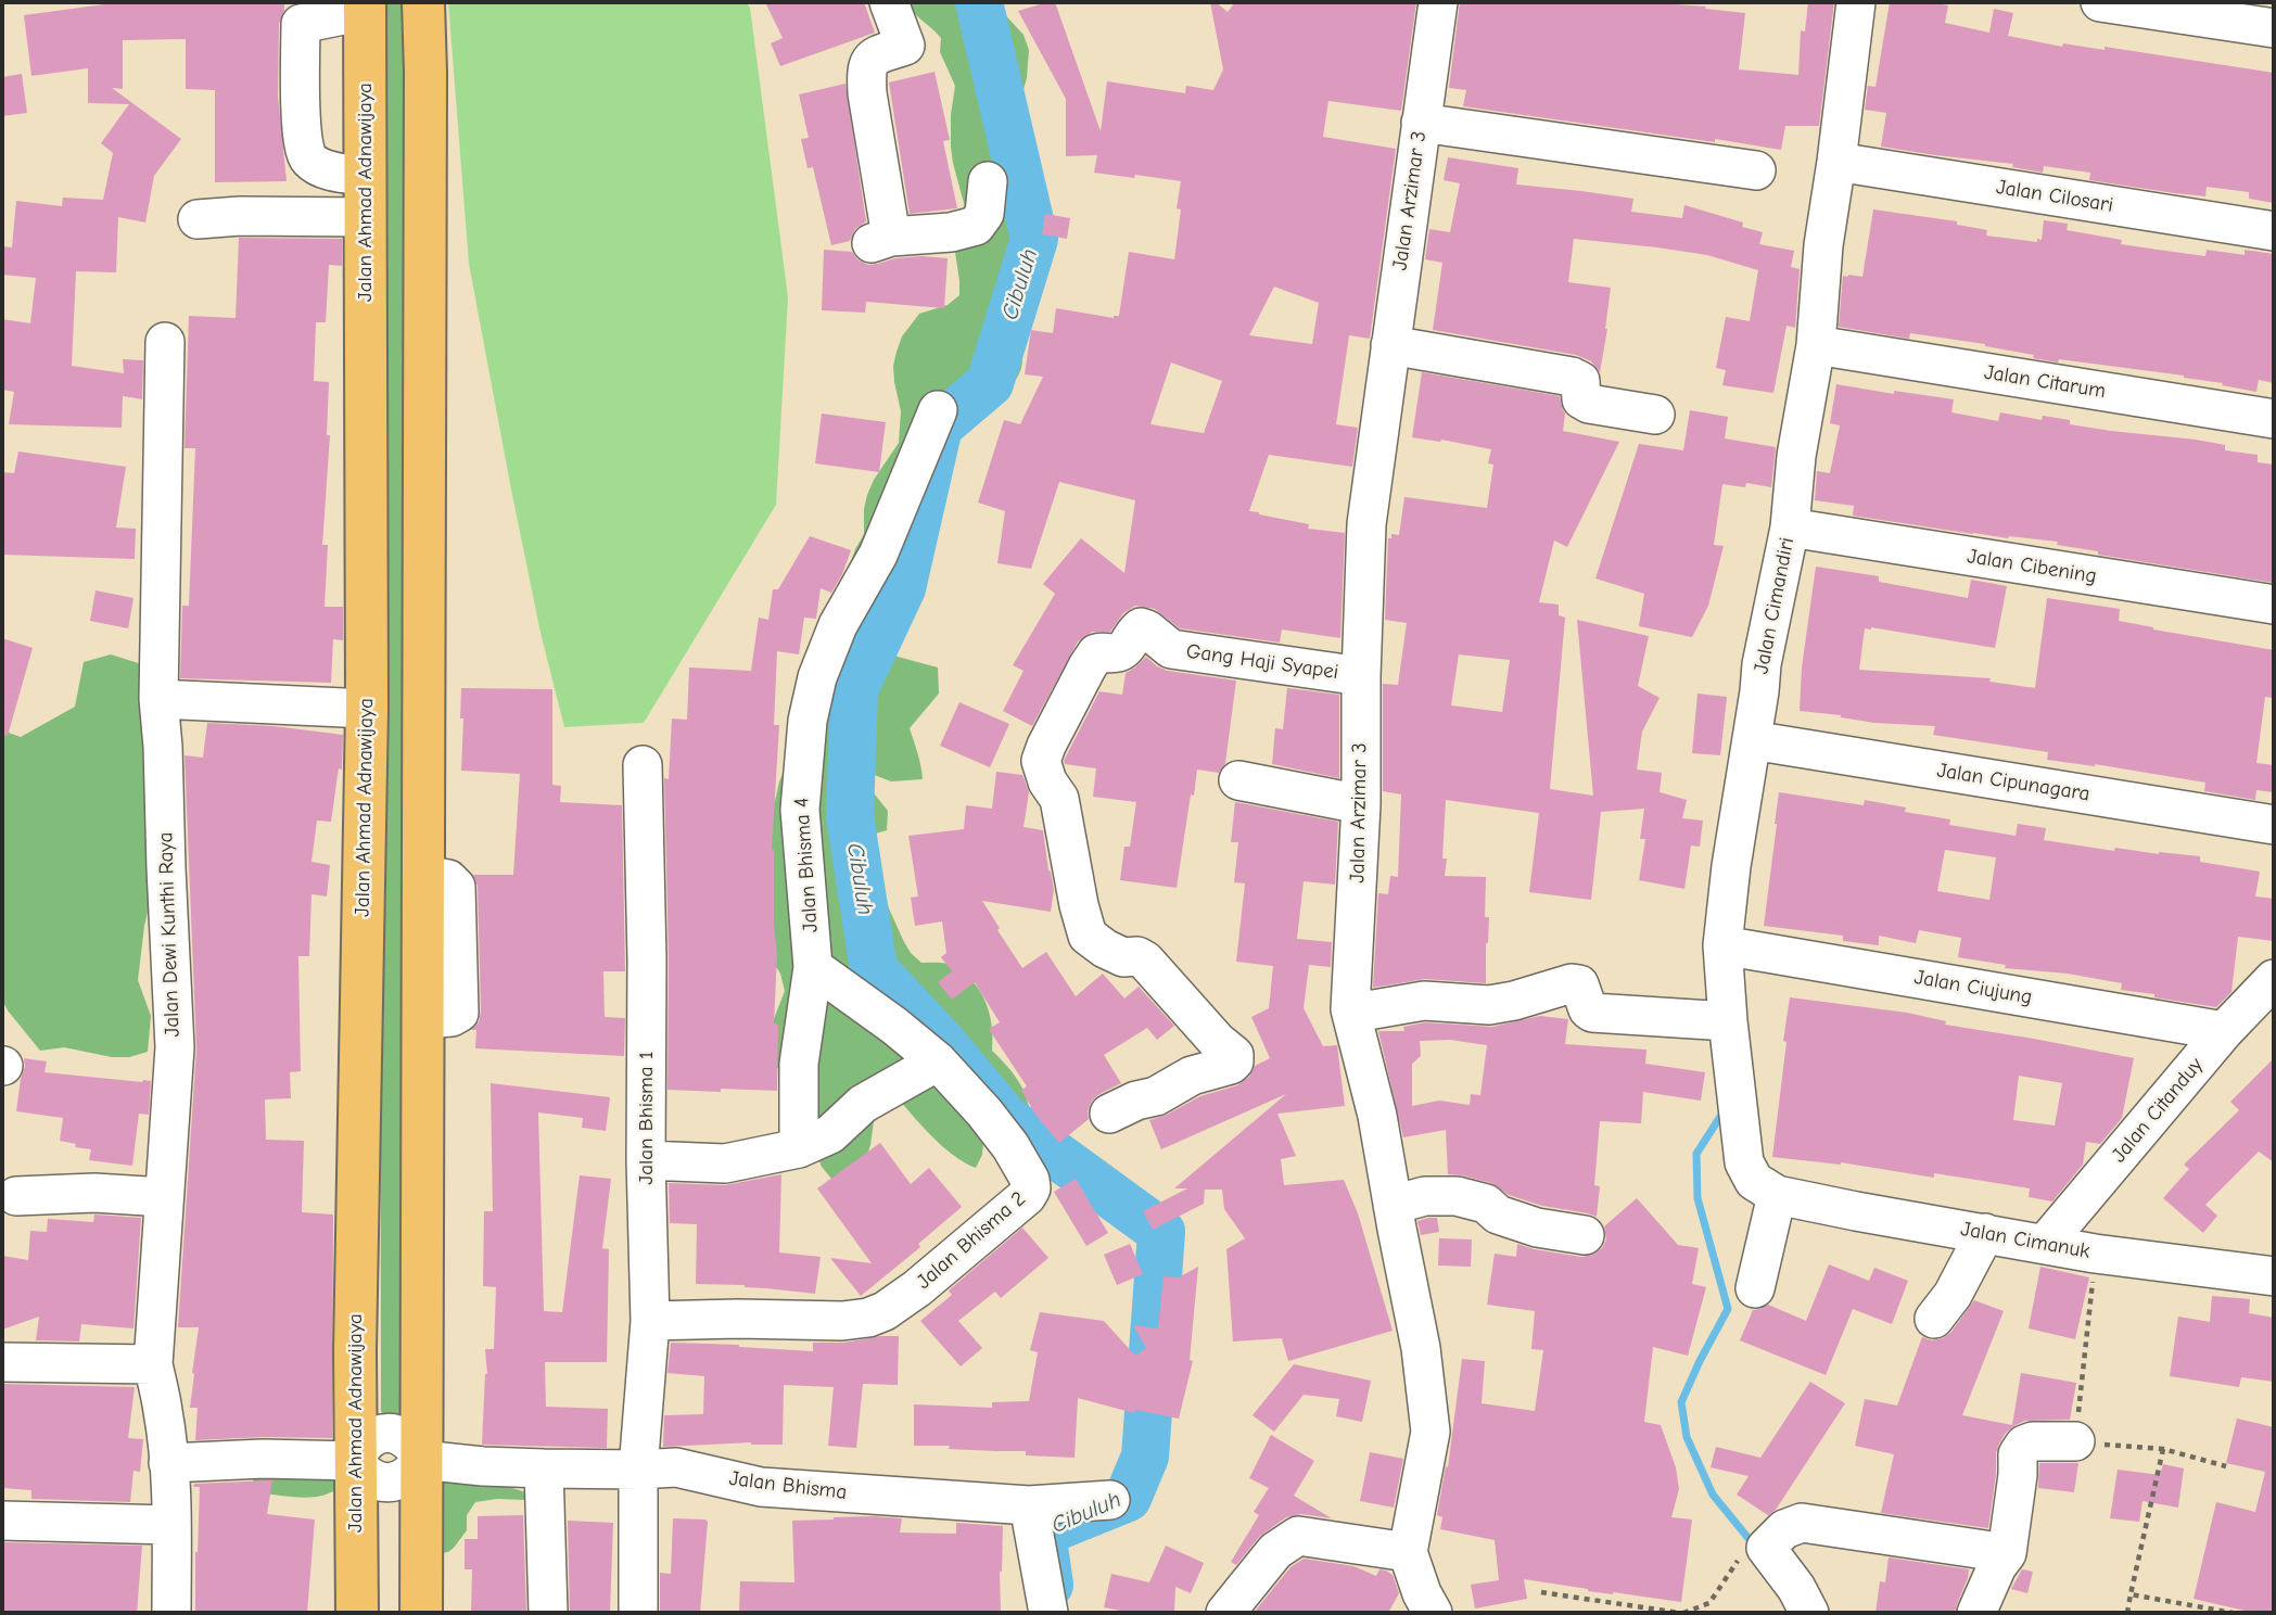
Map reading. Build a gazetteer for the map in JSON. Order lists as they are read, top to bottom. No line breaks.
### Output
{"streets":{"main road":["Jalan Ahmad Adnawijaya"],"street":["Jalan Cilosari","Jalan Arzimar 3","Jalan Citarum","Jalan Cibening","Jalan Cimandiri","Gang Haji Syapei","Jalan Cipunagara","Jalan Bhisma 4","Jalan Dewi Kunthi Raya","Jalan Ciujung","Jalan Citanduy","Jalan Bhisma 1","Jalan Bhisma 2","Jalan Cimanuk","Jalan Bhisma"]},"crossings":[["Jalan Cilosari","Jalan Cimandiri"],["Jalan Arzimar 3","Gang Haji Syapei"],["Jalan Citarum","Jalan Cimandiri"],["Jalan Cibening","Jalan Cimandiri"],["Jalan Cimandiri","Jalan Cipunagara"],["Jalan Cimandiri","Jalan Ciujung"],["Jalan Cimandiri","Jalan Cimanuk"],["Jalan Bhisma 4","Jalan Bhisma 2"],["Jalan Ciujung","Jalan Citanduy"],["Jalan Citanduy","Jalan Cimanuk"],["Jalan Bhisma 1","Jalan Bhisma 2"],["Jalan Bhisma 1","Jalan Bhisma"]],"water":["Cibuluh"]}
